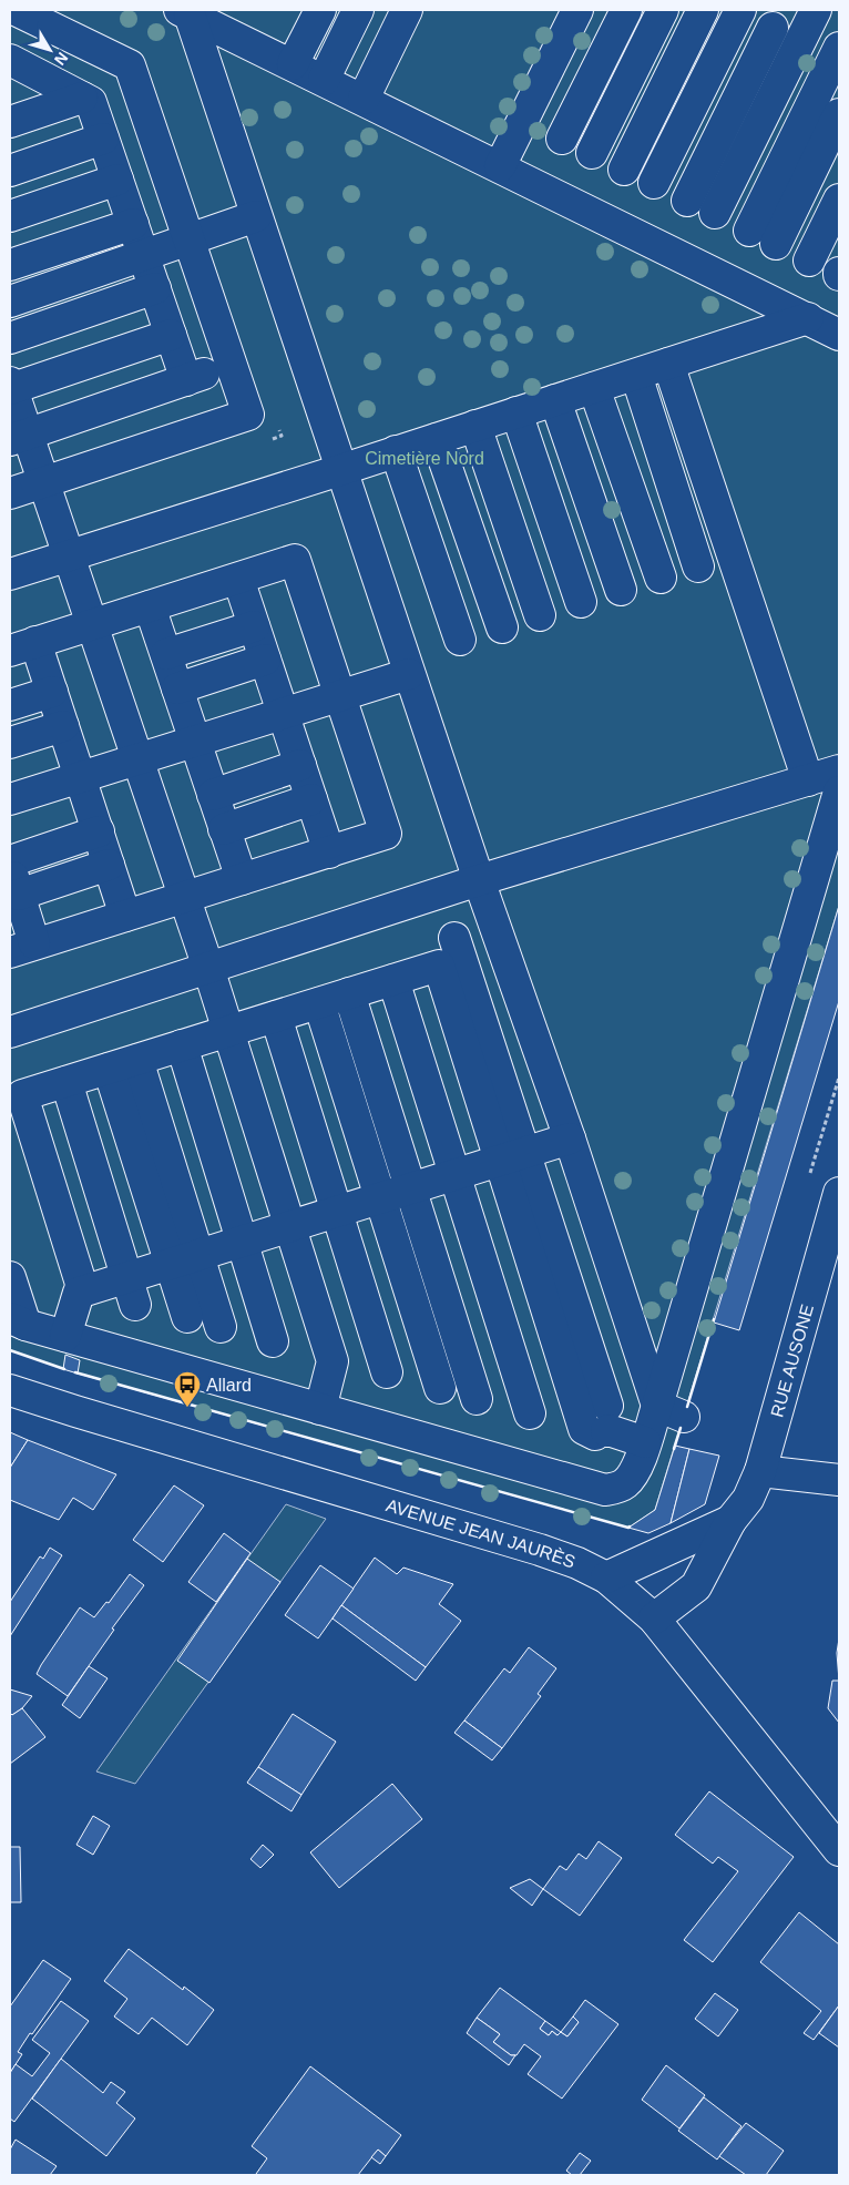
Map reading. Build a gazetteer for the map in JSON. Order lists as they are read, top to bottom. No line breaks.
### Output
{"streets":{"street":["RUE AUSONE","AVENUE JEAN JAURÈS"]},"crossings":[["RUE AUSONE","AVENUE JEAN JAURÈS"]],"parks":["Cimetière Nord"],"places":{"bus stop":["Allard"]},"north":"bottom right"}
